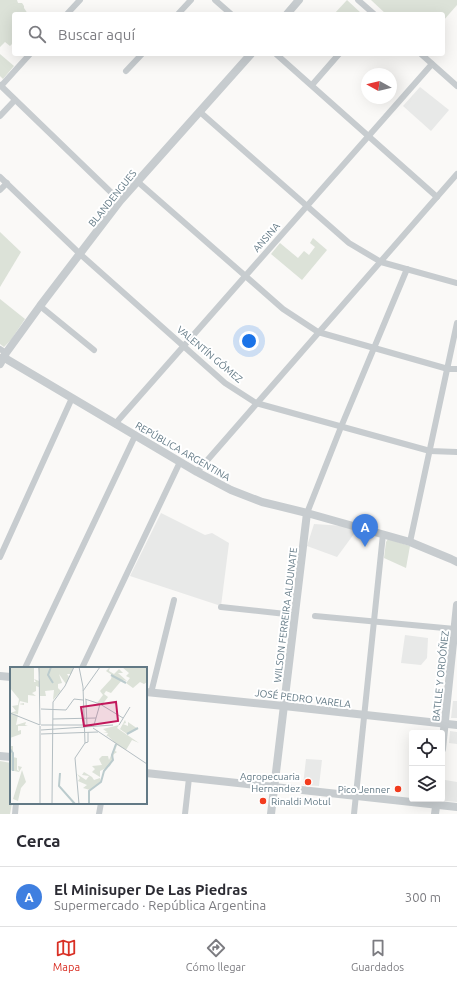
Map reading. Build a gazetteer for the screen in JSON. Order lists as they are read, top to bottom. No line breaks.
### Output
{"streets":{"street":["BLANDENGUES","ANSINA","VALENTÍN GÓMEZ","REPÚBLICA ARGENTINA","WILSON FERREIRA ALDUNATE","BATLLE Y ORDÓÑEZ","JOSÉ PEDRO VARELA"]},"crossings":[["BLANDENGUES","VALENTÍN GÓMEZ"],["BLANDENGUES","REPÚBLICA ARGENTINA"],["ANSINA","VALENTÍN GÓMEZ"],["ANSINA","REPÚBLICA ARGENTINA"],["REPÚBLICA ARGENTINA","WILSON FERREIRA ALDUNATE"],["WILSON FERREIRA ALDUNATE","JOSÉ PEDRO VARELA"],["BATLLE Y ORDÓÑEZ","JOSÉ PEDRO VARELA"]],"places":["Agropecuaria Hernandez","Pico Jenner","Rinaldi Motul"],"north":"left","page":{"search":"Buscar aquí","pins":"A","heading":"Cerca","list":[{"mark":"A","name":"El Minisuper De Las Piedras","note":"Supermercado · República Argentina","value":"300 m"}],"nav":["Mapa","Cómo llegar","Guardados"]}}
